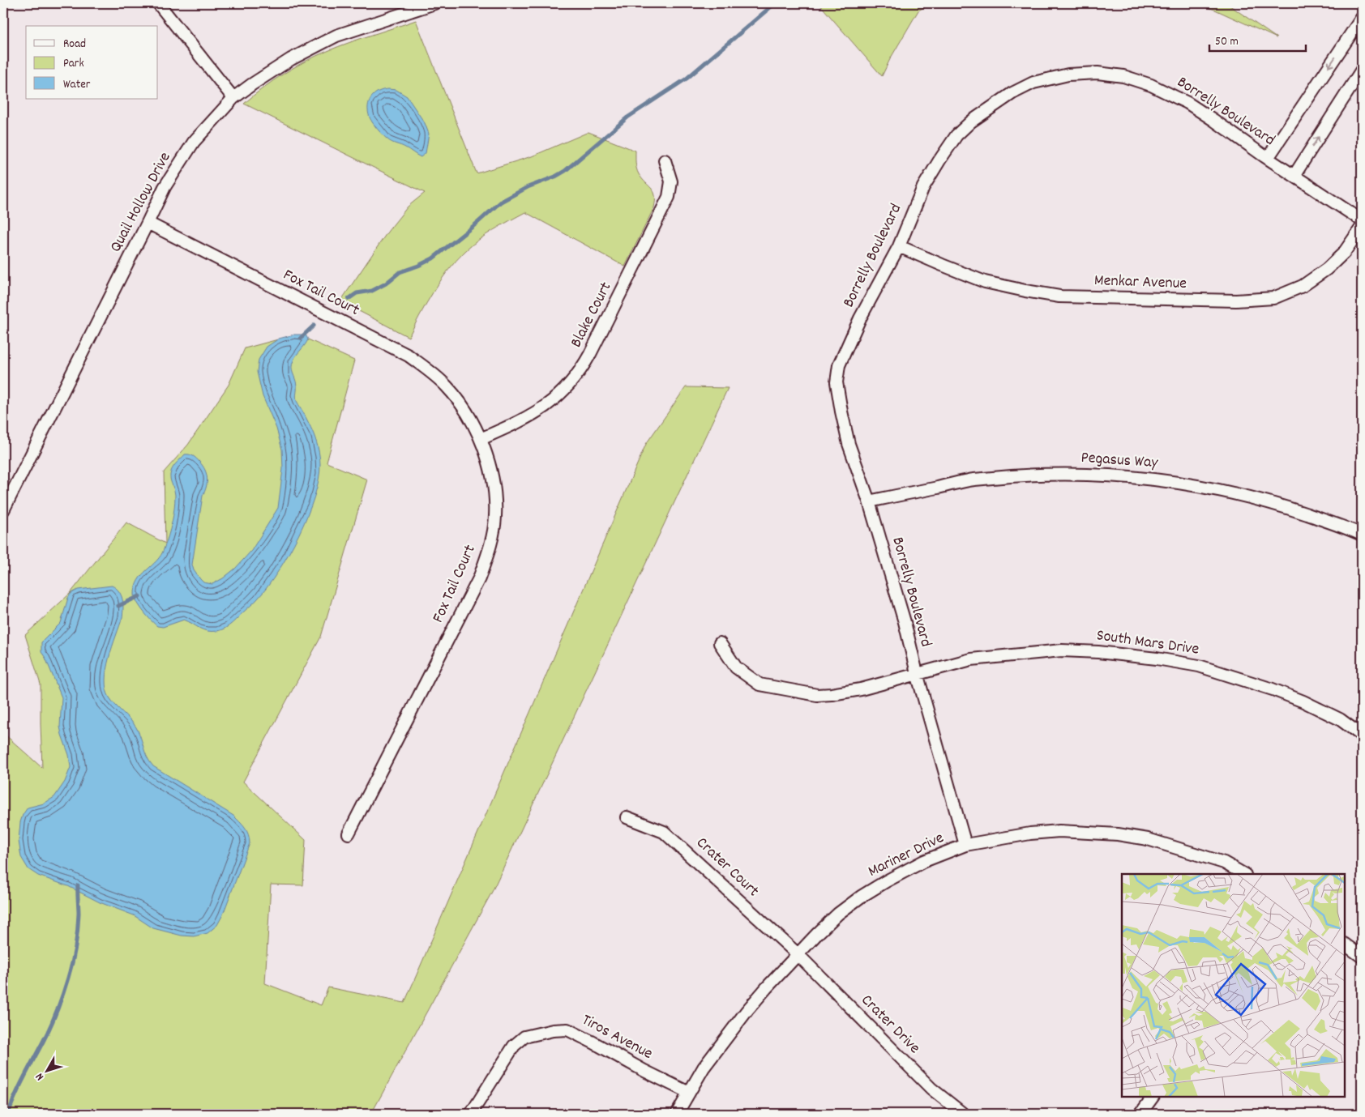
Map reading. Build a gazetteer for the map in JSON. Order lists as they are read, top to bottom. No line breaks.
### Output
{"streets":{"street":["Borrelly Boulevard","Quail Hollow Drive","Menkar Avenue","Fox Tail Court","Blake Court","Pegasus Way","South Mars Drive","Mariner Drive","Crater Court","Crater Drive","Tiros Avenue"]},"crossings":[["Borrelly Boulevard","Menkar Avenue"],["Borrelly Boulevard","Pegasus Way"],["Borrelly Boulevard","South Mars Drive"],["Borrelly Boulevard","Mariner Drive"],["Quail Hollow Drive","Fox Tail Court"],["Fox Tail Court","Blake Court"],["Mariner Drive","Crater Court"],["Mariner Drive","Crater Drive"],["Mariner Drive","Tiros Avenue"],["Crater Court","Crater Drive"]],"legend":["Road","Park","Water"],"scale_bar":"50 m","north":"bottom left"}
